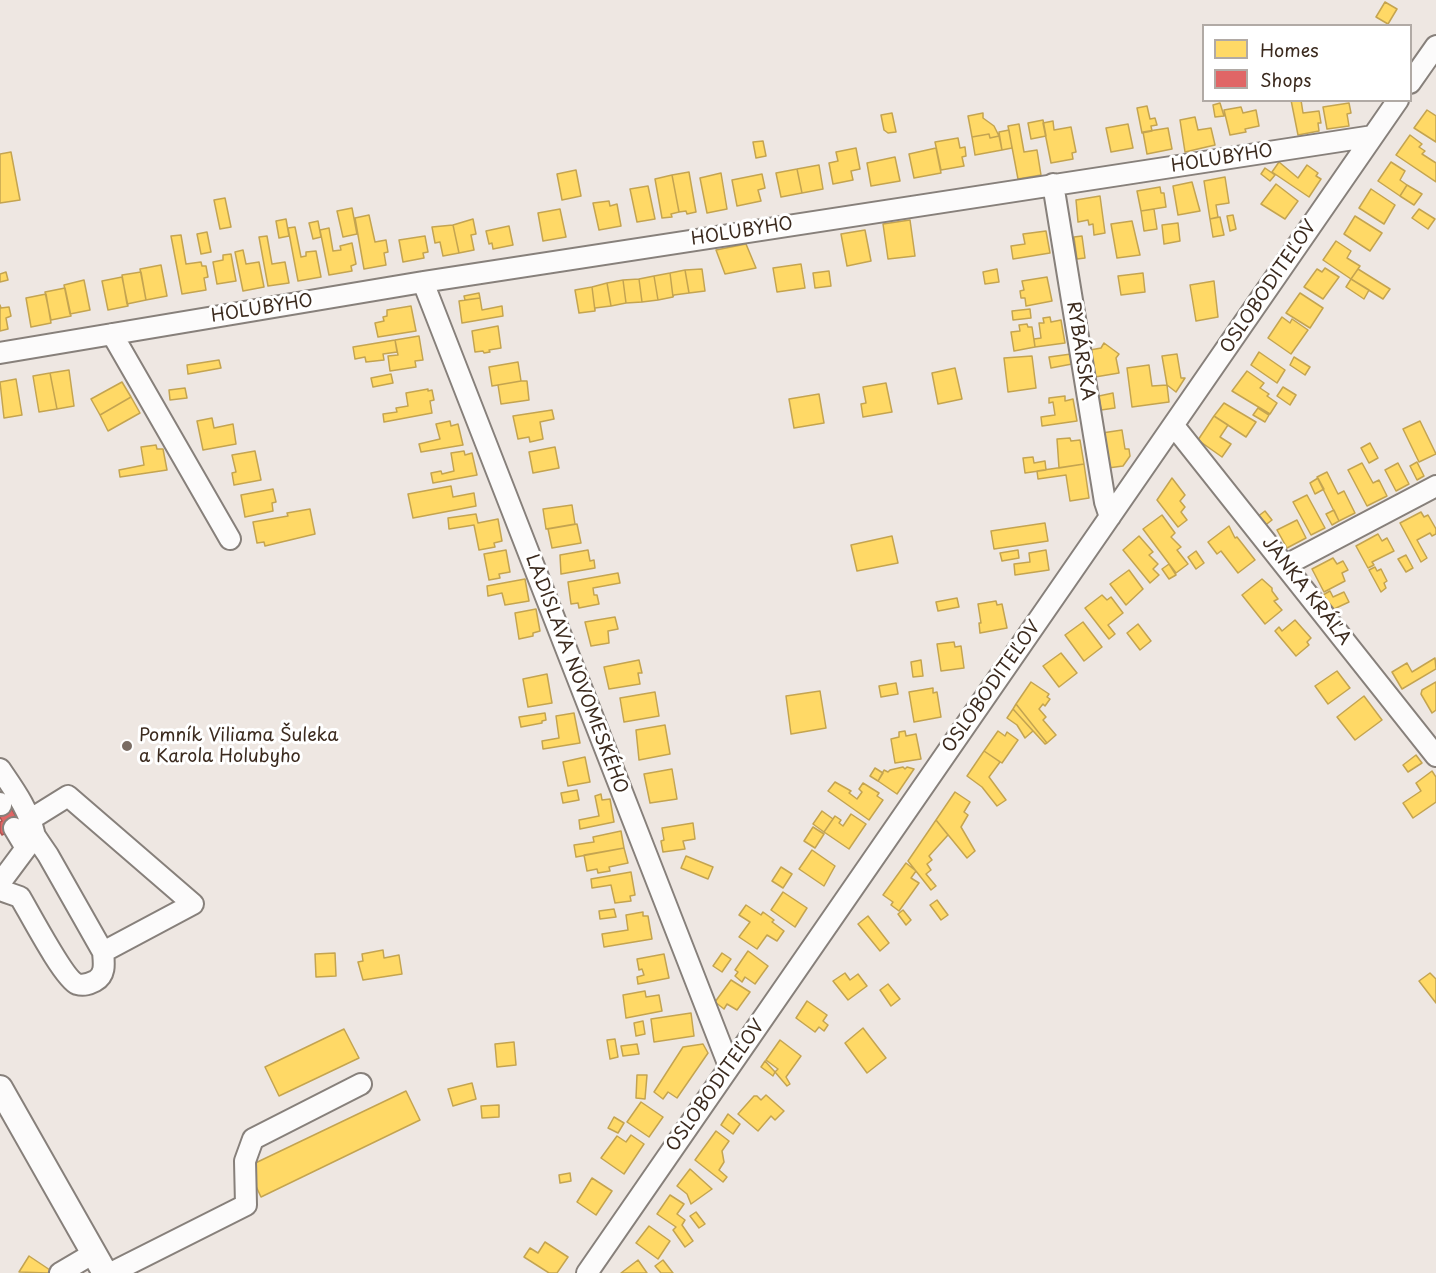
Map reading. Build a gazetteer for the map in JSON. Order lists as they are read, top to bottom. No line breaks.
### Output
{"streets":{"street":["HOLUBYHO","OSLOBODITEĽOV","RYBÁRSKA","JANKA KRÁĽA","LADISLAVA NOVOMESKÉHO"]},"crossings":[["HOLUBYHO","OSLOBODITEĽOV"],["HOLUBYHO","RYBÁRSKA"],["HOLUBYHO","LADISLAVA NOVOMESKÉHO"],["OSLOBODITEĽOV","RYBÁRSKA"],["OSLOBODITEĽOV","JANKA KRÁĽA"],["OSLOBODITEĽOV","LADISLAVA NOVOMESKÉHO"]],"places":["Pomník Viliama Šuleka a Karola Holubyho"],"legend":["Homes","Shops"]}
